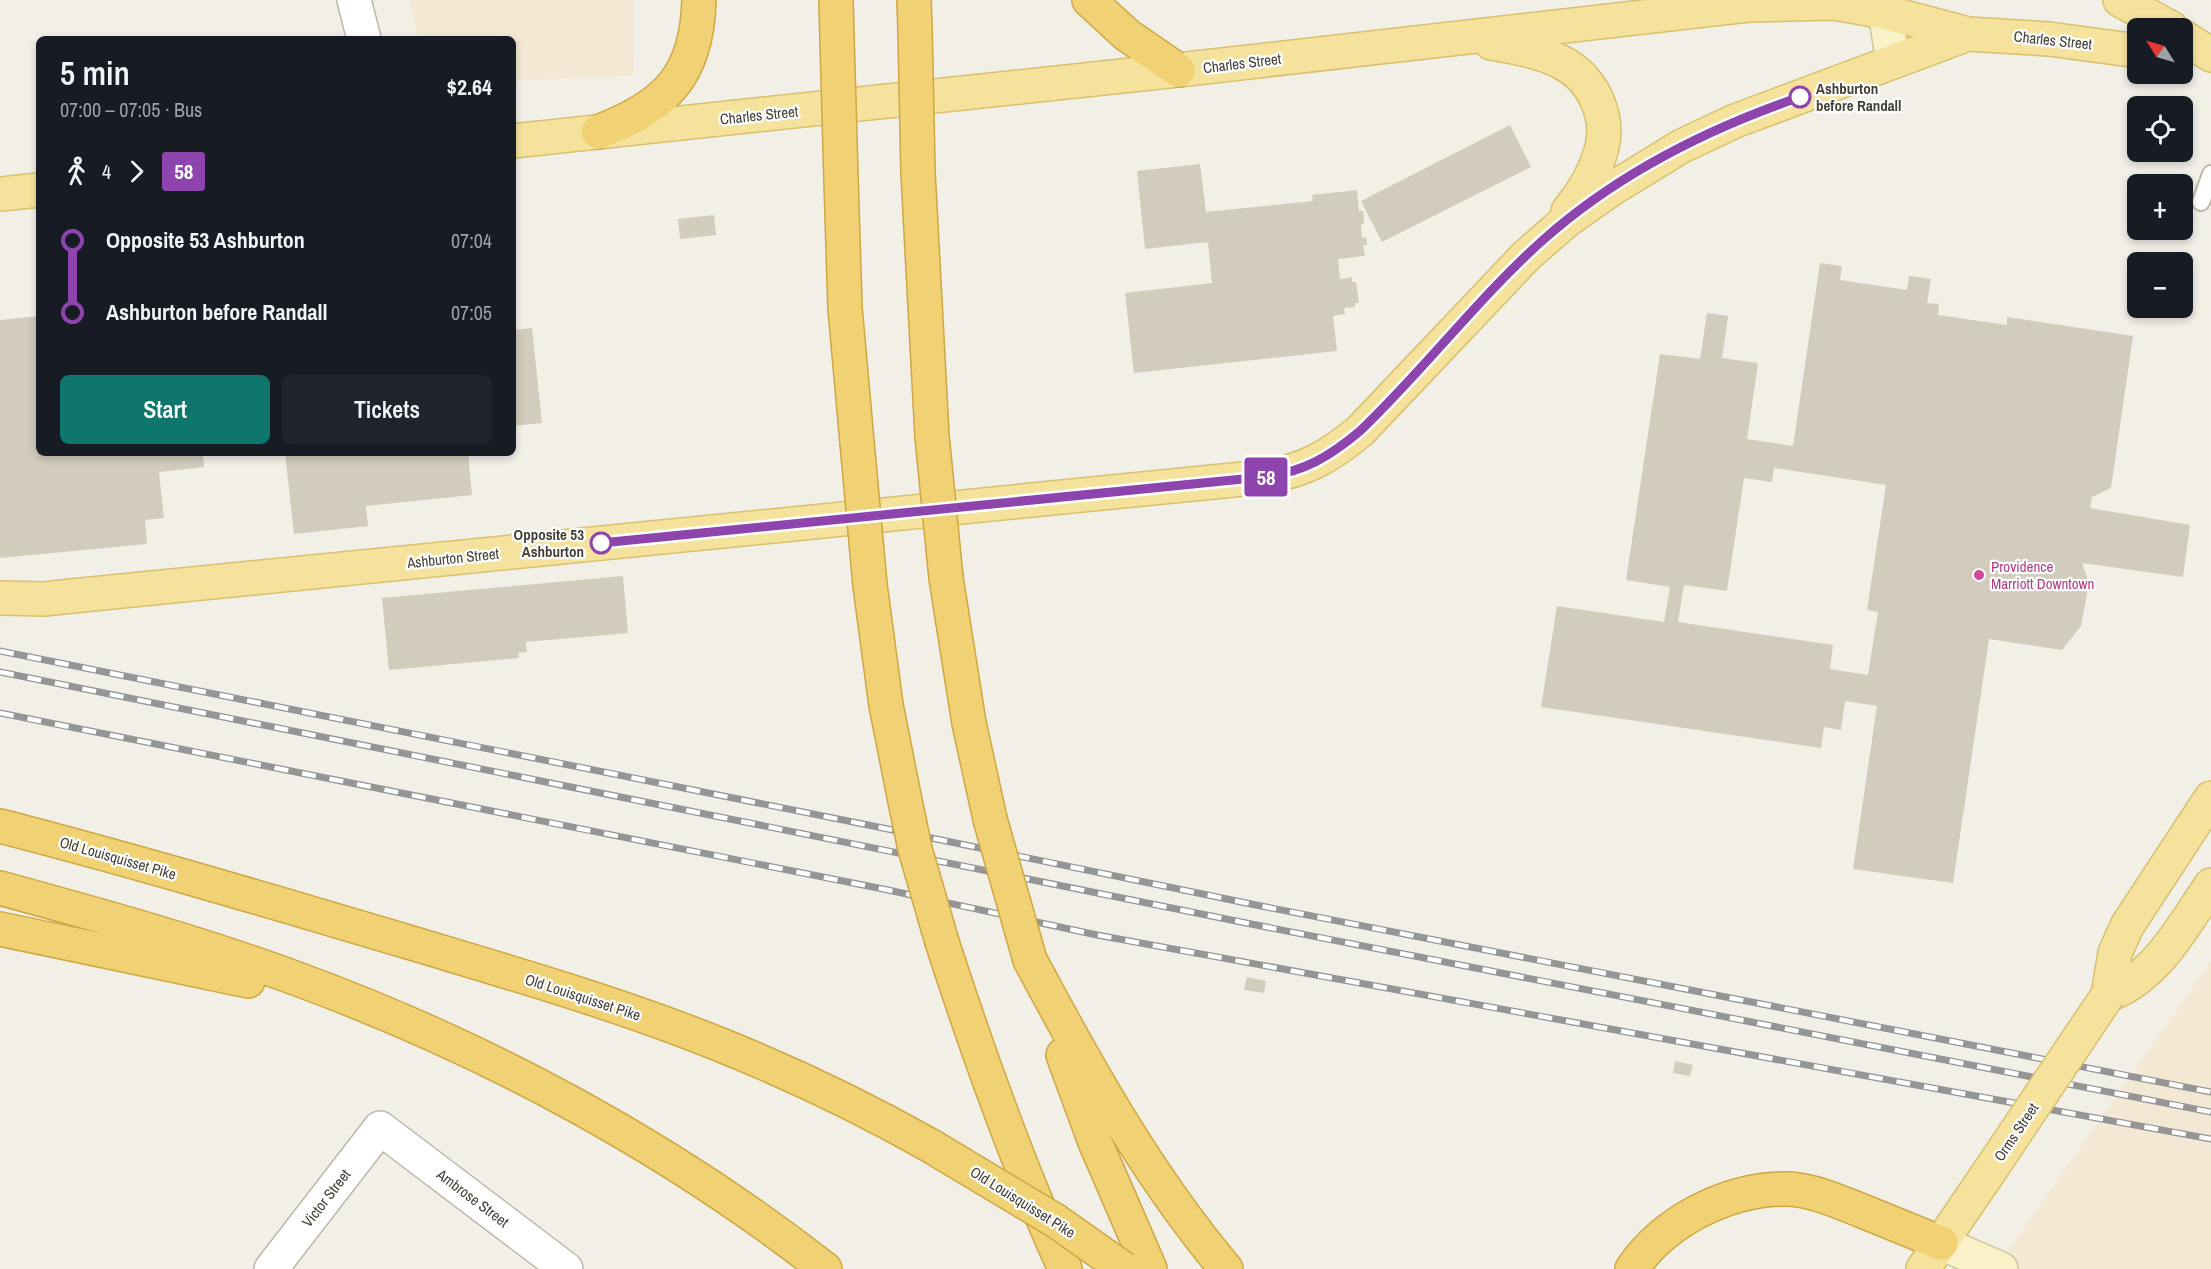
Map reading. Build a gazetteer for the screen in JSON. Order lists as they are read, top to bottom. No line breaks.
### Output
{"streets":{"highway":["Old Louisquisset Pike"],"main road":["Charles Street","Ashburton Street","Orms Street"],"street":["Victor Street","Ambrose Street"]},"crossings":[["Charles Street","Ashburton Street"],["Victor Street","Ambrose Street"]],"places":["Ashburton before Randall","Opposite 53 Ashburton","Providence Marriott Downtown"],"lines":["bus line 58"],"north":"top left","page":{"on_map":"58","map_buttons":["+","−"],"heading":["5 min","07:00 – 07:05 · Bus","$2.64"],"legs":["4","58"],"list":[{"name":"Opposite 53 Ashburton","value":"07:04"},{"name":"Ashburton before Randall","value":"07:05"}],"buttons":["Start","Tickets"]}}
